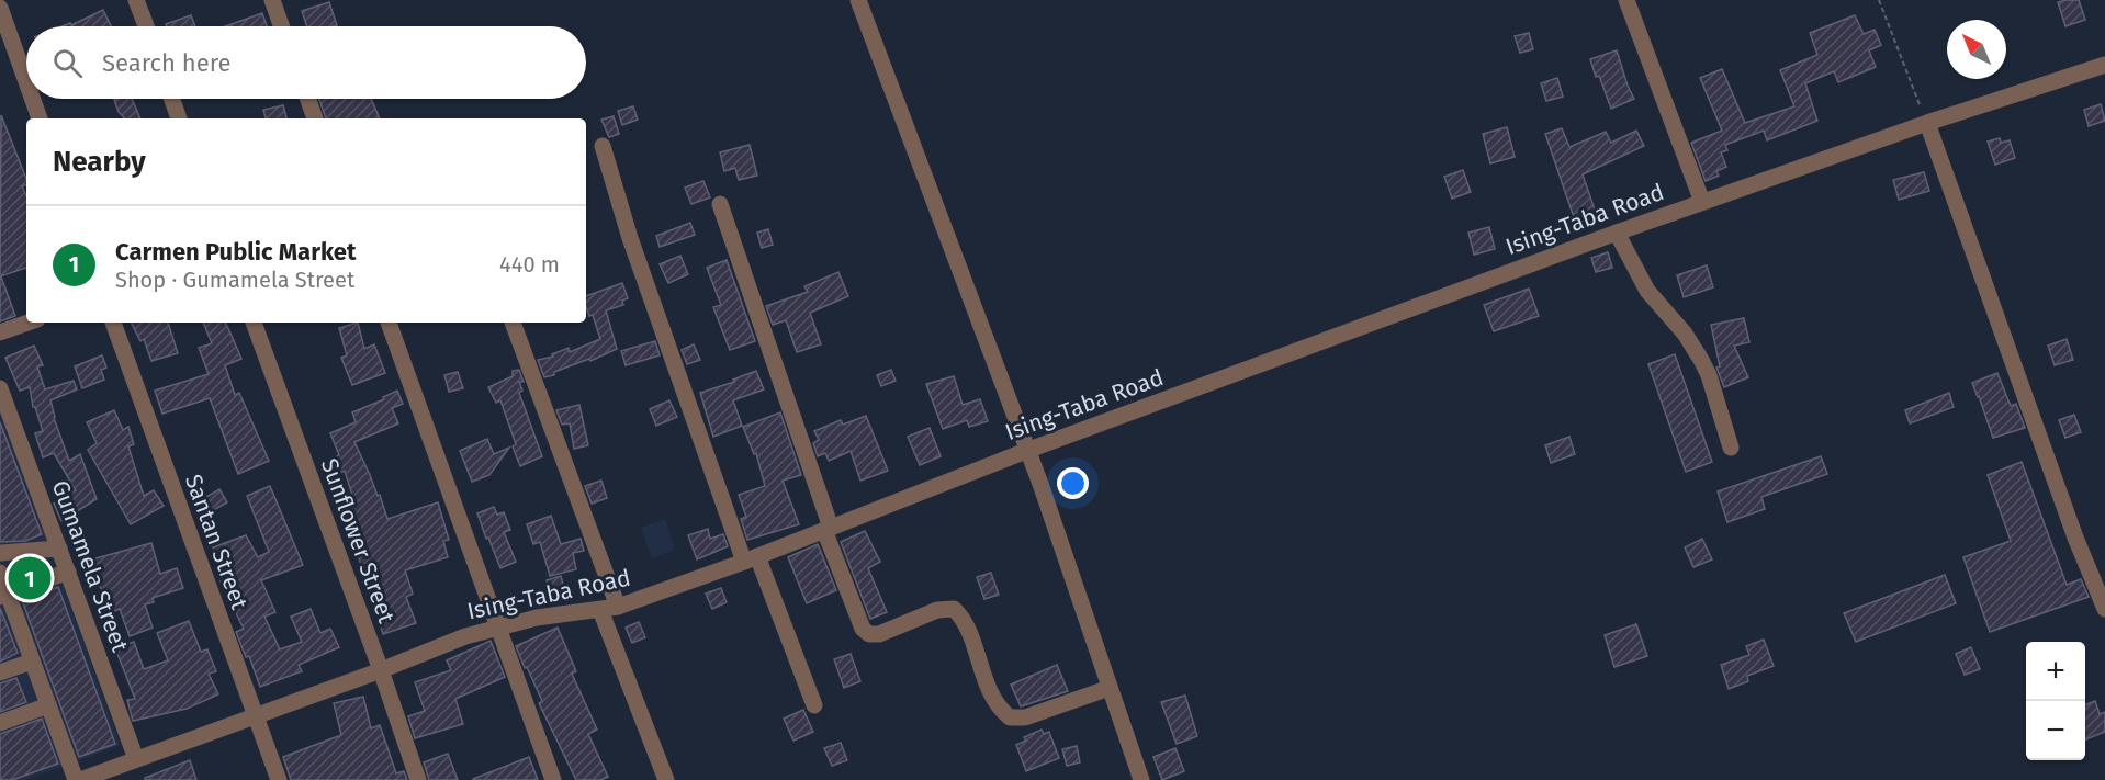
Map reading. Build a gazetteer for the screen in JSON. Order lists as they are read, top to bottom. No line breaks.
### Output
{"streets":{"street":["Ising-Taba Road","Sunflower Street","Santan Street","Gumamela Street"]},"crossings":[["Ising-Taba Road","Sunflower Street"],["Ising-Taba Road","Santan Street"],["Ising-Taba Road","Gumamela Street"]],"north":"top left","page":{"search":"Search here","heading":"Nearby","list":[{"mark":"1","name":"Carmen Public Market","note":"Shop · Gumamela Street","value":"440 m"}],"pins":"1","map_buttons":["+","−"]}}
